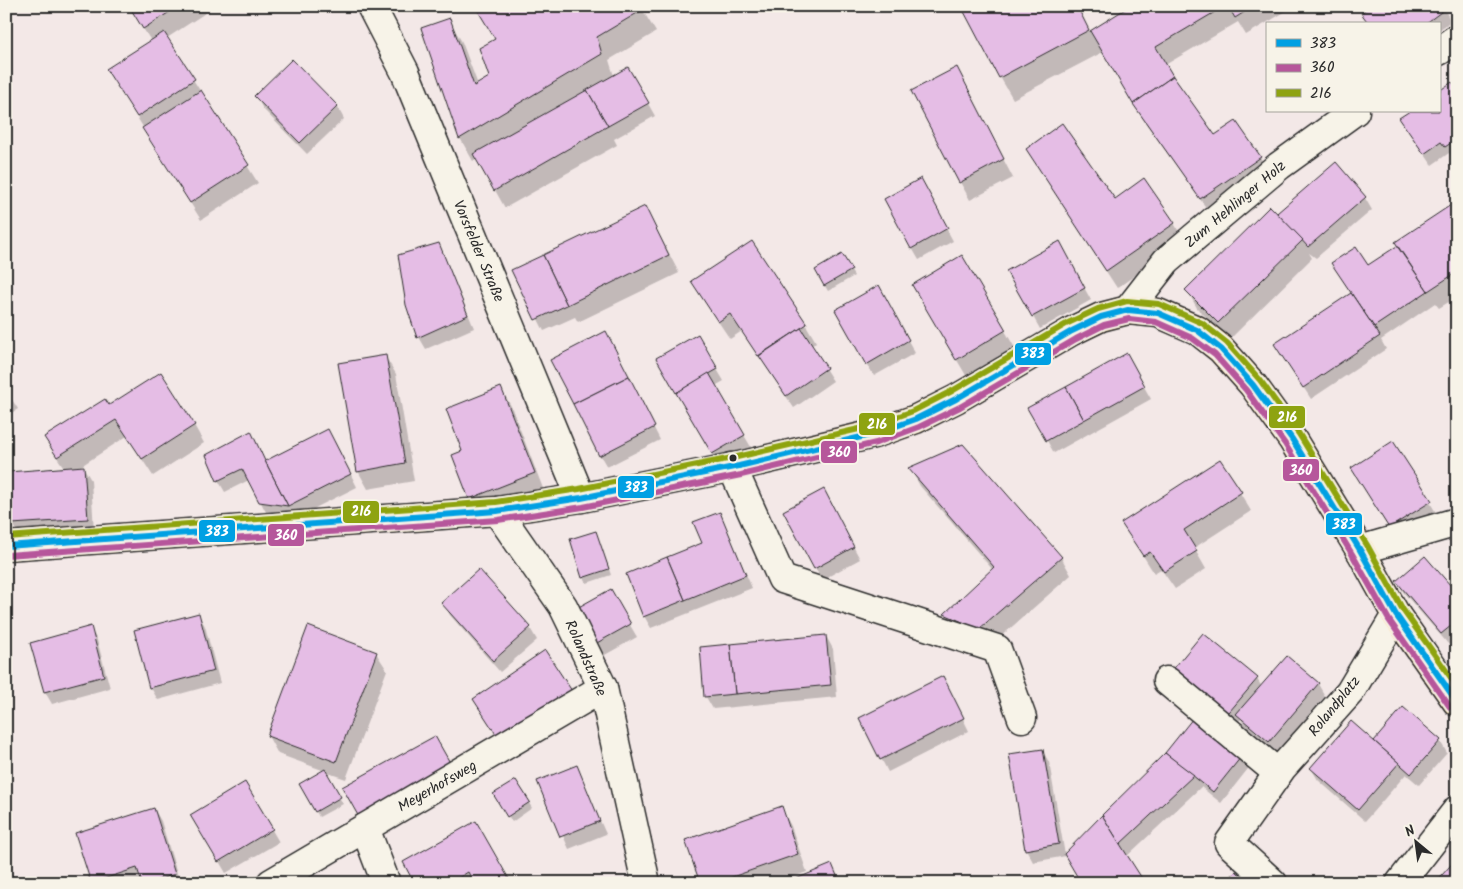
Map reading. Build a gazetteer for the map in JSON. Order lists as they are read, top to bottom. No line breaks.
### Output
{"streets":{"street":["Zum Hehlinger Holz","Vorsfelder Straße","Rolandstraße","Rolandplatz","Meyerhofsweg"]},"crossings":[["Rolandstraße","Meyerhofsweg"]],"lines":["transit line 216","transit line 383","transit line 360"],"legend":["383","360","216"],"north":"top left"}
